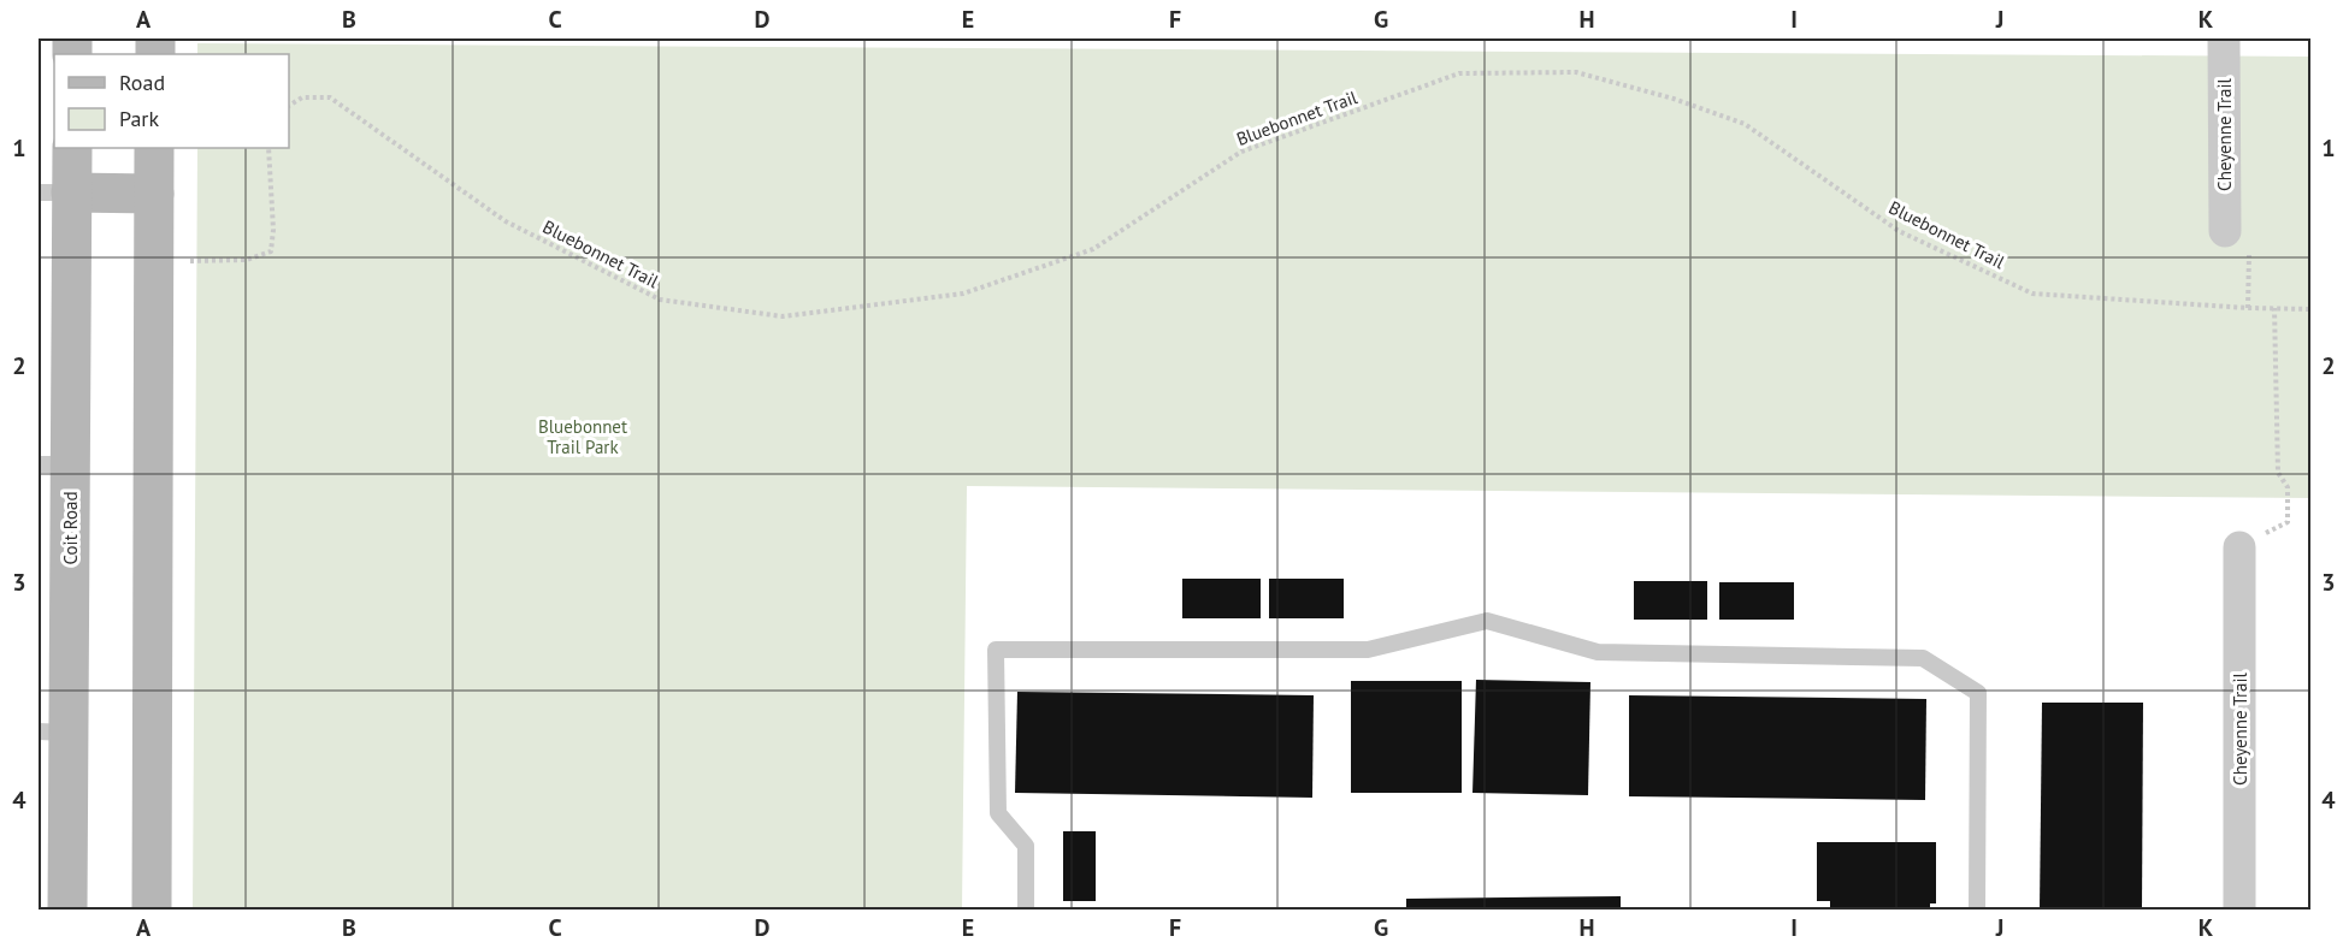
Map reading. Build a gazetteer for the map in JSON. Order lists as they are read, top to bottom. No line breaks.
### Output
{"streets":{"main road":["Coit Road"],"street":["Cheyenne Trail"],"path":["Bluebonnet Trail"]},"parks":["Bluebonnet Trail Park"],"legend":["Road","Park"],"grid":{"columns":["A","B","C","D","E","F","G","H","I","J","K"],"rows":["1","2","3","4"]}}
